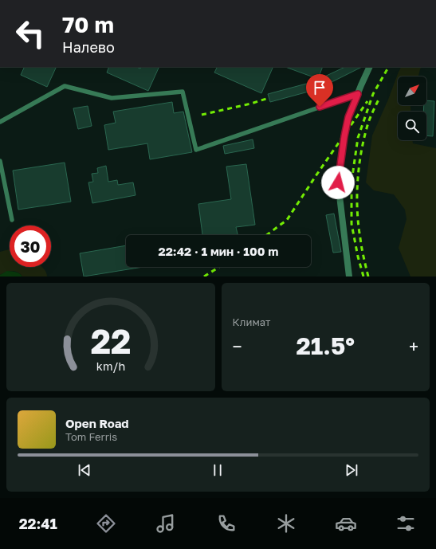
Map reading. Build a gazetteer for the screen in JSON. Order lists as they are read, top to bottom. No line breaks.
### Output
{"north":"top right","page":{"turn":["70 m","Налево"],"limit":"30","trip":"22:42 · 1 мин · 100 m","tile":"Климат","heat":["−","21.5°","+"],"song":["Open Road","Tom Ferris"],"tabs":"22:41","gauge":["22","km/h"]}}
